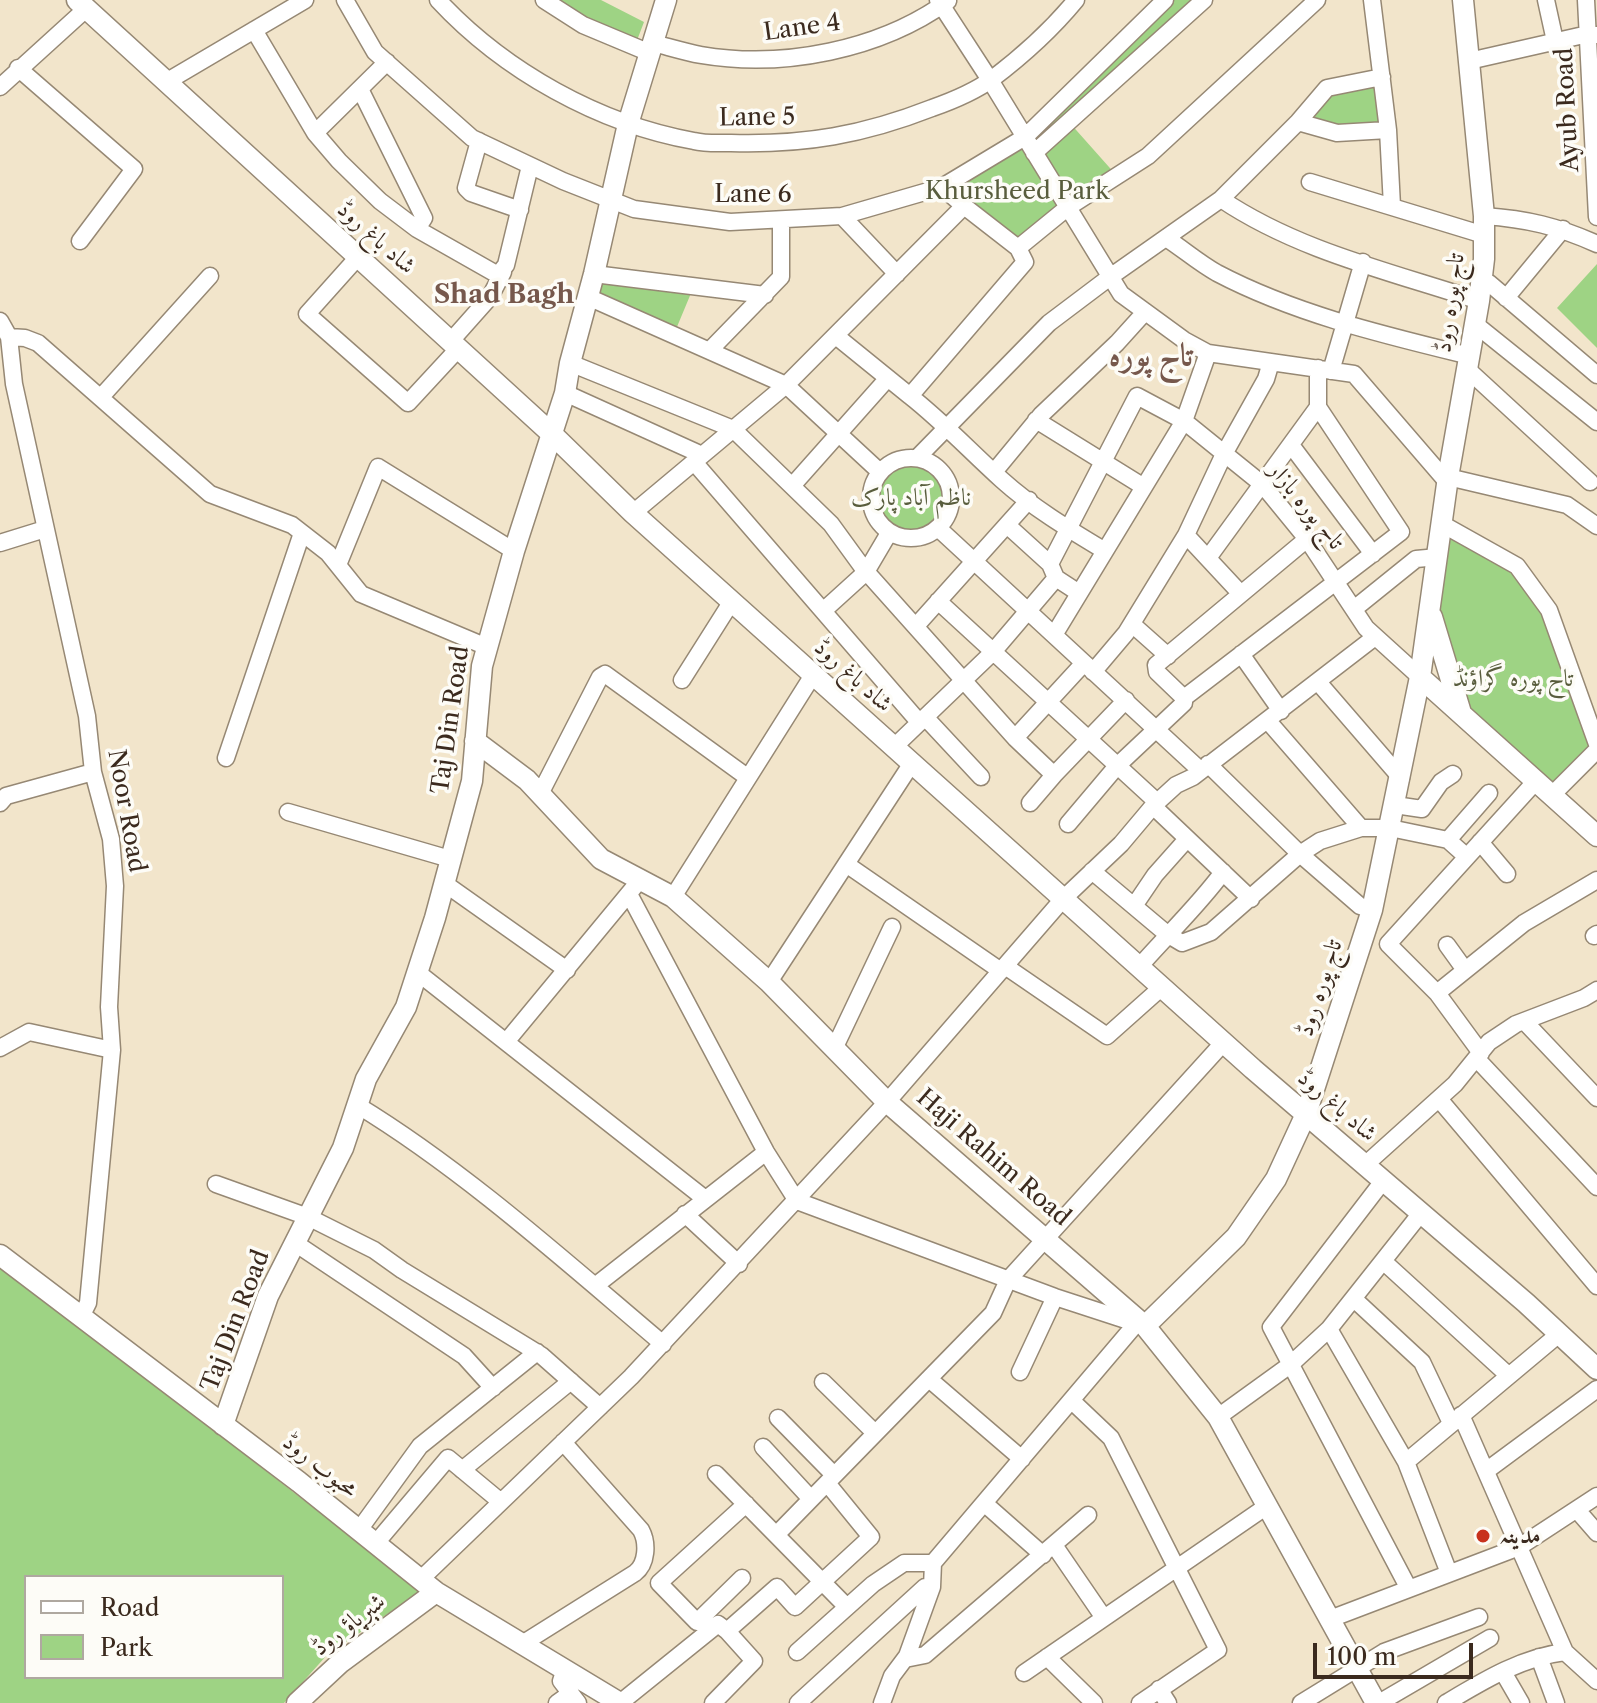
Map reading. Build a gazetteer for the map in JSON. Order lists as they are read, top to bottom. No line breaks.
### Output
{"streets":{"main road":["شاد باغ روڈ","تاج پورہ روڈ","Taj Din Road","Haji Rahim Road","محبوب روڈ","شېرپاؤ روڈ"],"street":["Lane 4","Ayub Road","Lane 5","Lane 6","تاج پورہ بازار","Noor Road"]},"crossings":[["Lane 4","Taj Din Road"],["Lane 5","Taj Din Road"],["Lane 6","Taj Din Road"],["شاد باغ روڈ","تاج پورہ روڈ"],["شاد باغ روڈ","Taj Din Road"],["تاج پورہ روڈ","تاج پورہ بازار"],["تاج پورہ روڈ","Haji Rahim Road"],["Taj Din Road","Haji Rahim Road"],["Taj Din Road","محبوب روڈ"],["Noor Road","محبوب روڈ"],["محبوب روڈ","شېرپاؤ روڈ"]],"districts":["Shad Bagh","تاج پورہ"],"parks":["Khursheed Park","ناظم آباد پارک","تاج پورہ گراؤنڈ"],"places":["مدینہ"],"legend":["Road","Park"],"scale_bar":"100 m"}
